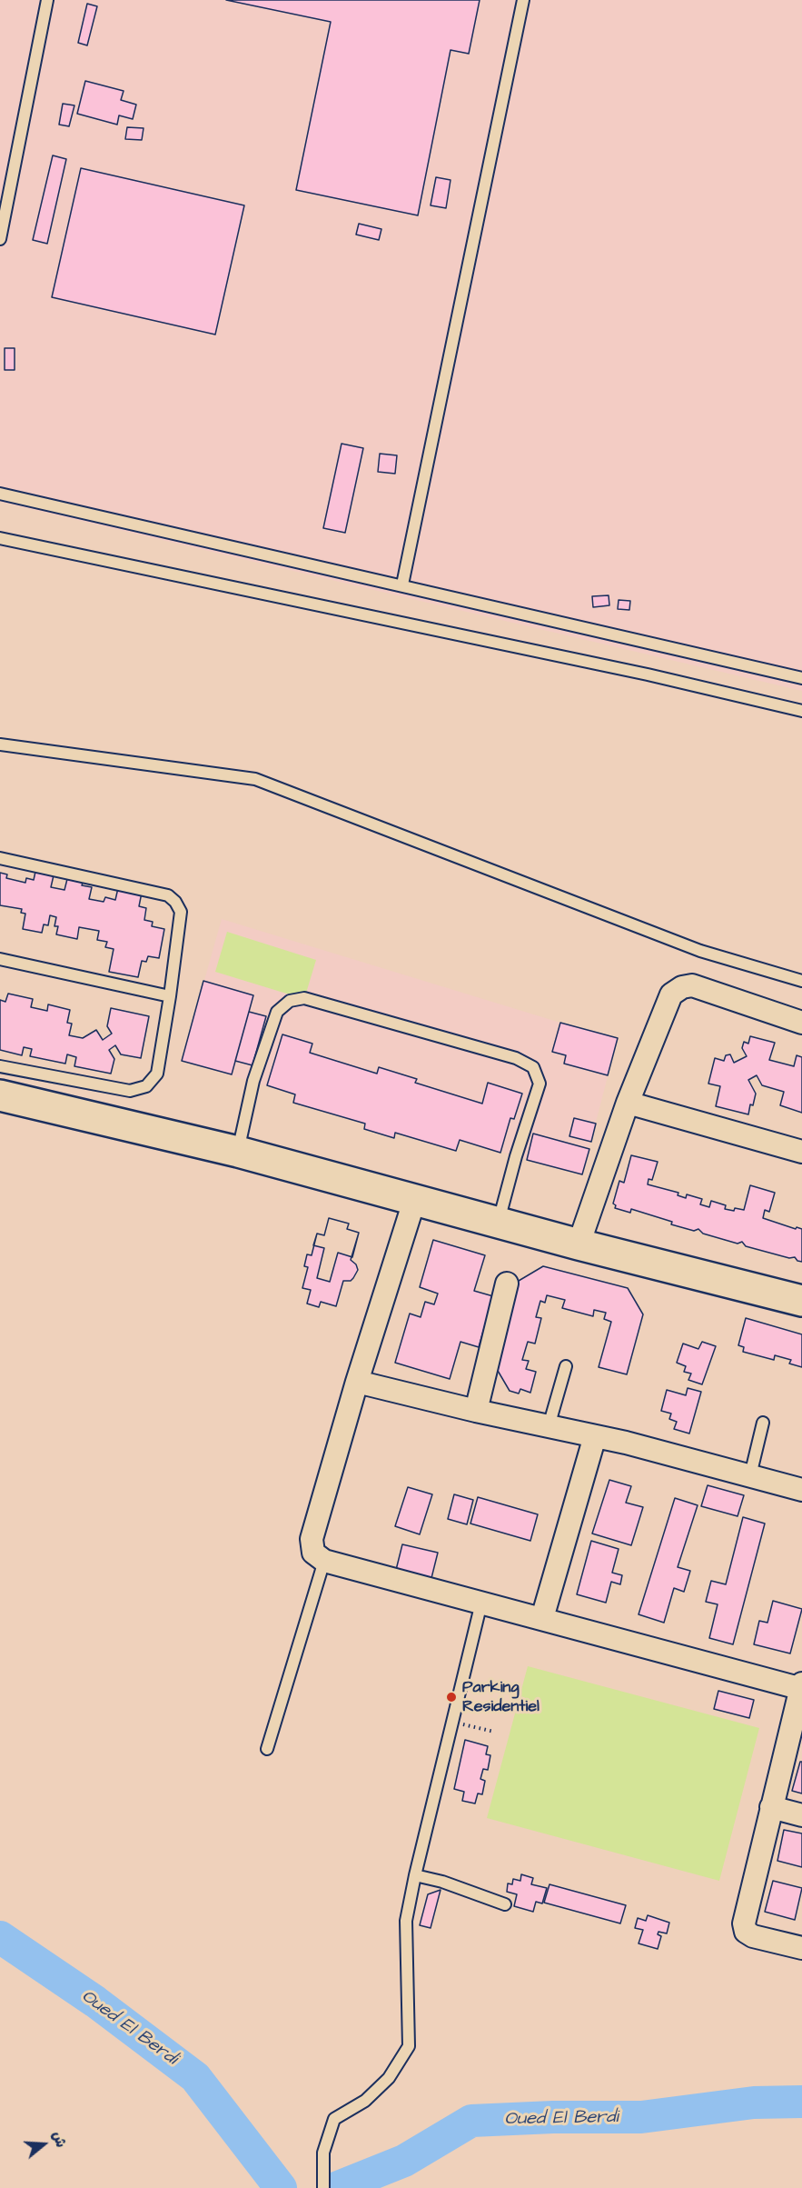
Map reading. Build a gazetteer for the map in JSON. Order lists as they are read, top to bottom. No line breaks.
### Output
{"water":["Oued El Berdi"],"places":["Parking Residentiel"],"north":"right"}
